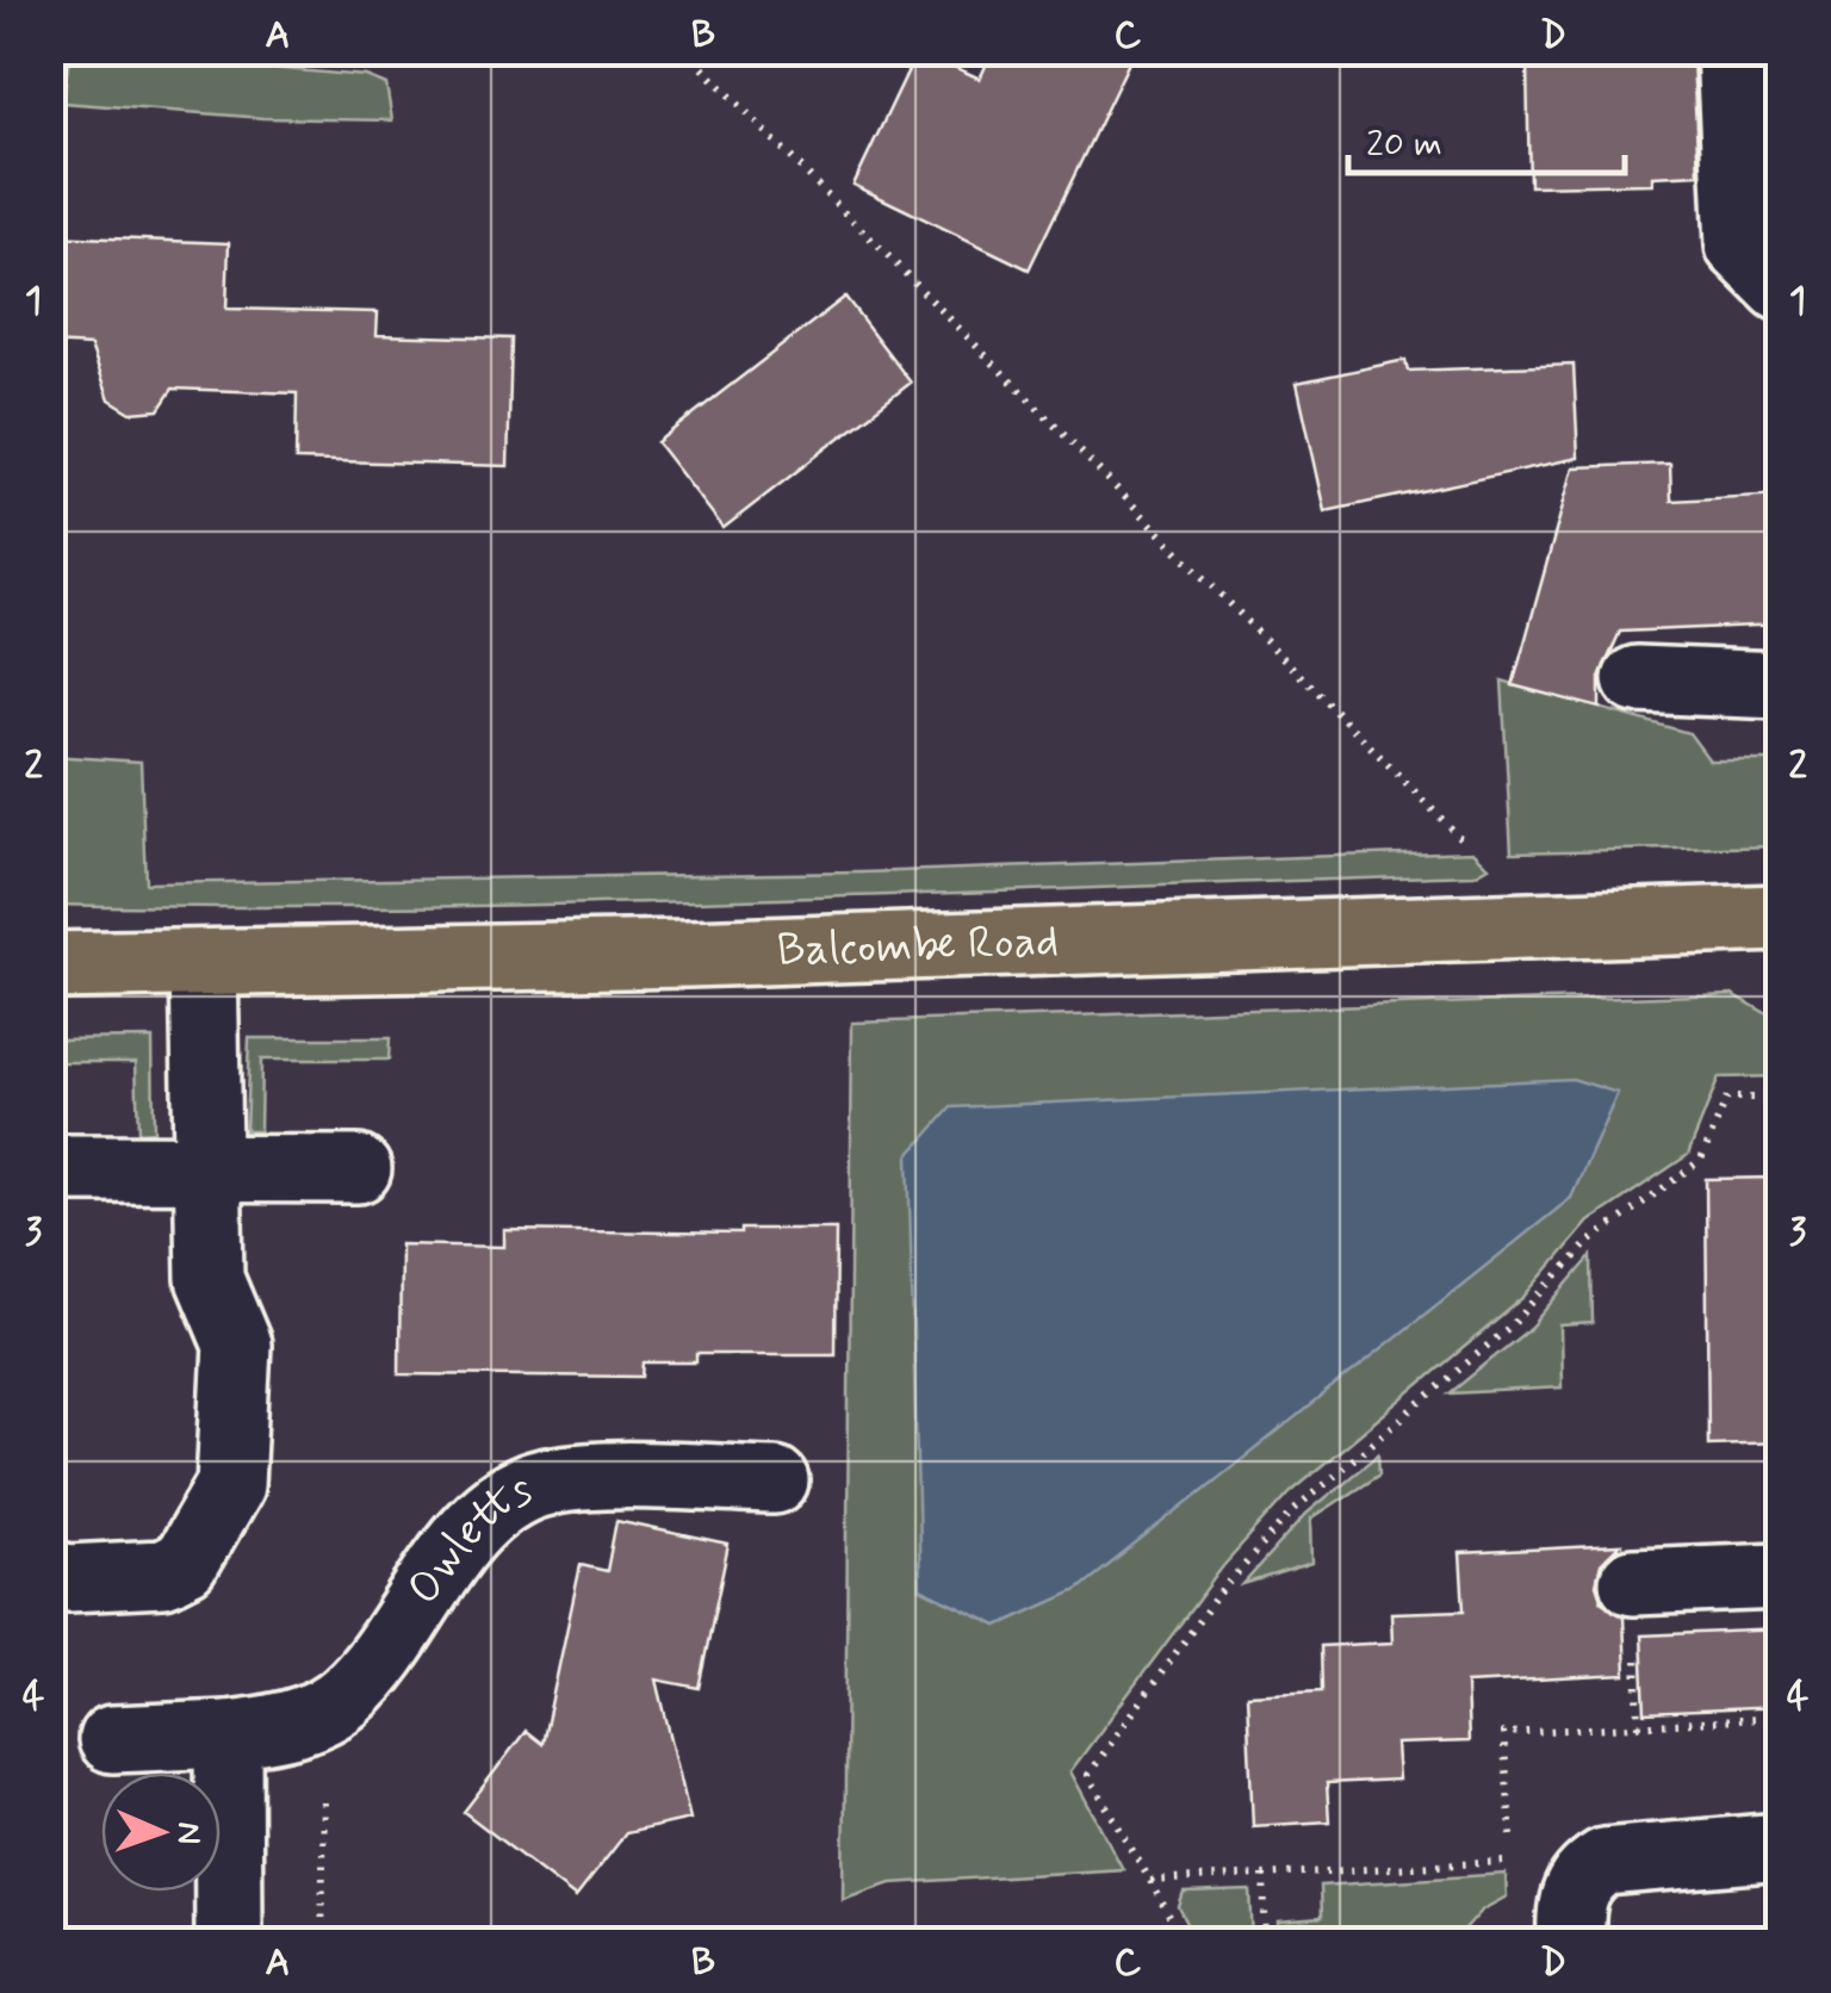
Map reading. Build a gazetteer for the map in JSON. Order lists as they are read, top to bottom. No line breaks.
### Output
{"streets":{"main road":["Balcombe Road"],"street":["Owletts"]},"scale_bar":"20 m","north":"right","grid":{"columns":["A","B","C","D"],"rows":["1","2","3","4"]}}
